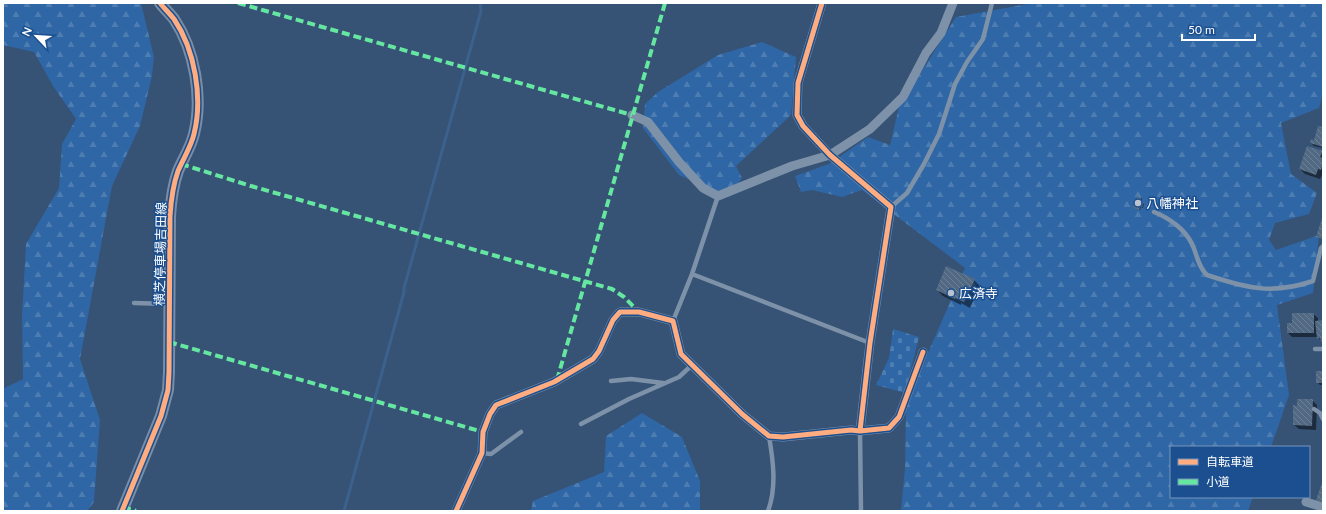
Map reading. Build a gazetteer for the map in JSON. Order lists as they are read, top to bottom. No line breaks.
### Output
{"streets":{"main road":["横芝停車場吉田線"]},"places":["八幡神社","広済寺"],"legend":["自転車道","小道"],"scale_bar":"50 m","north":"top left"}
